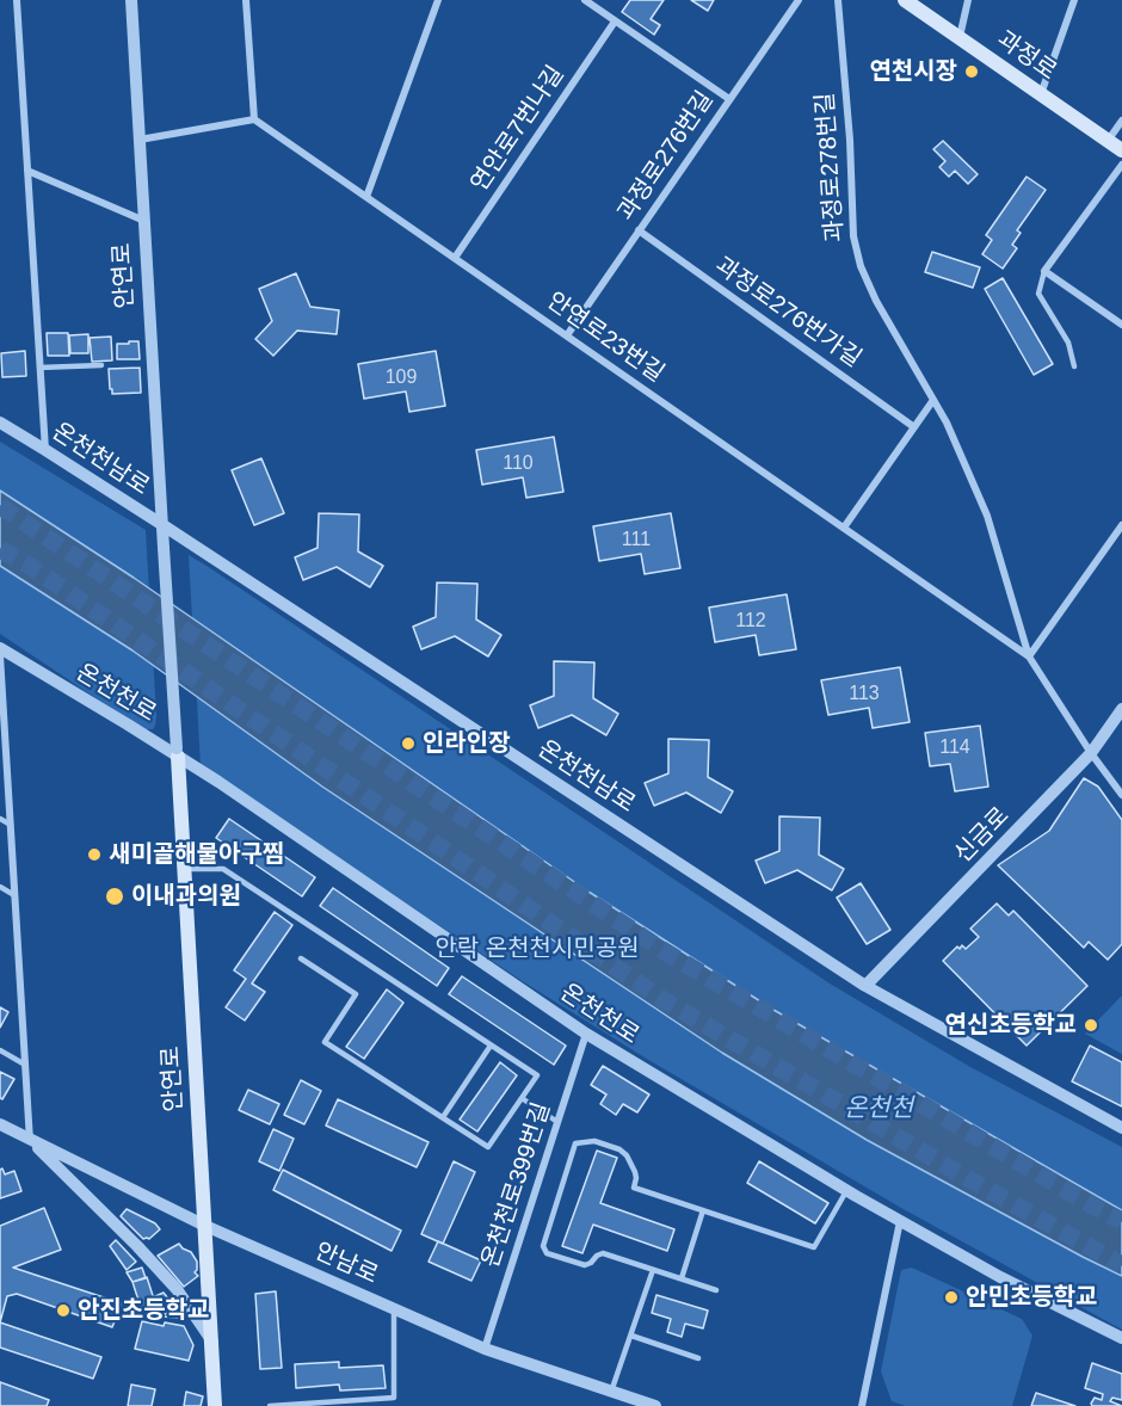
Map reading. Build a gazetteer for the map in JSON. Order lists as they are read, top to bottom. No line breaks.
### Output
{"streets":{"main road":["과정로","안연로"],"street":["연안로7번나길","과정로276번길","과정로278번길","과정로276번가길","안연로23번길","온천천남로","온천천로","신금로","온천천로399번길","안남로"]},"crossings":[["연안로7번나길","안연로23번길"],["과정로276번길","과정로276번가길"],["과정로276번길","안연로23번길"],["과정로278번길","안연로23번길"],["과정로278번길","신금로"],["안연로","온천천남로"],["안연로","온천천로"],["안연로","안남로"],["온천천남로","신금로"],["온천천로","온천천로399번길"],["온천천로399번길","안남로"]],"water":["온천천"],"parks":["안락 온천천시민공원"],"places":["연천시장","인라인장","새미골해물아구찜","이내과의원","연신초등학교","안민초등학교","안진초등학교"],"house_numbers":["109","110","111","112","113","114"]}
